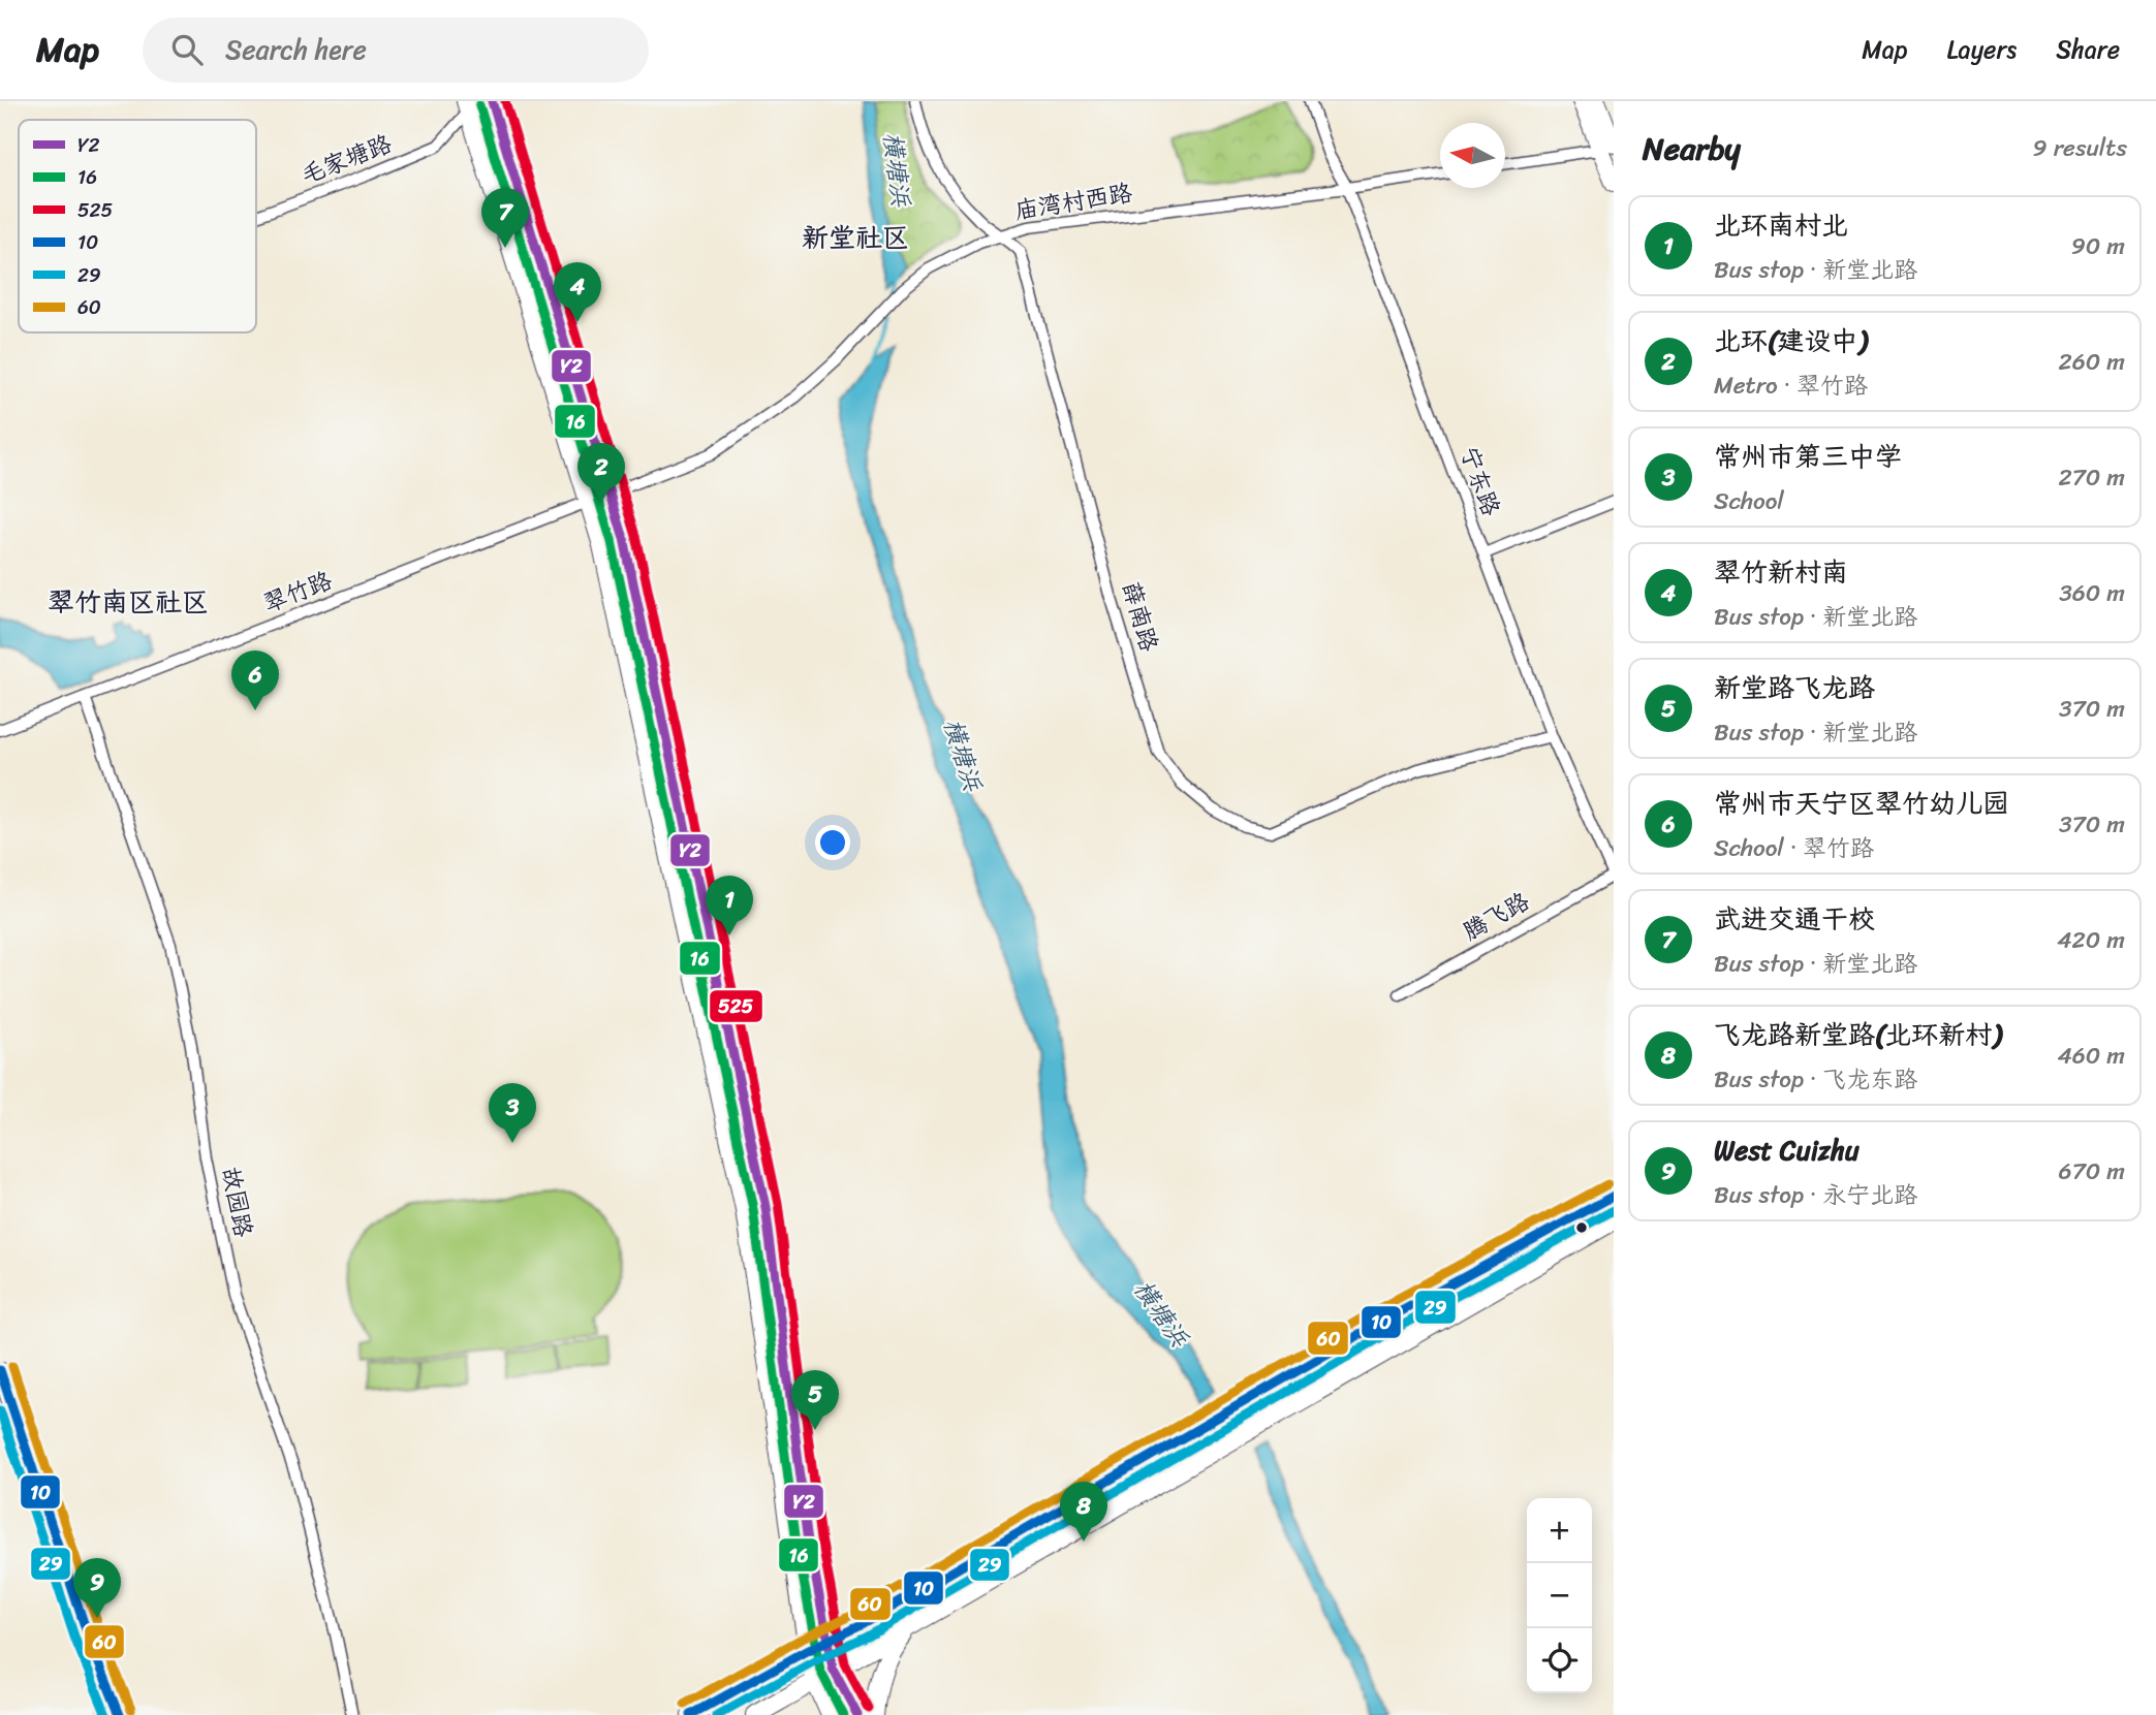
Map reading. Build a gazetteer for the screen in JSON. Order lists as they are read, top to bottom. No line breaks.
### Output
{"streets":{"street":["毛家塘路","庙湾村西路","宁东路","翠竹路","薛南路","腾飞路","故园路"]},"crossings":[["庙湾村西路","宁东路"],["庙湾村西路","翠竹路"],["庙湾村西路","薛南路"],["宁东路","薛南路"],["宁东路","腾飞路"],["翠竹路","故园路"]],"districts":["新堂社区","翠竹南区社区"],"water":["横塘浜"],"lines":["transit line Y2","transit line 525","transit line 16","transit line 60","transit line 10","transit line 29"],"legend":["Y2","16","525","10","29","60"],"north":"left","page":{"header":"Map","search":"Search here","nav":["Map","Layers","Share"],"heading":["Nearby","9 results"],"pins":["7","4","2","6","1","3","5","8","9"],"list":[{"mark":"1","name":"北环南村北","note":"Bus stop · 新堂北路","value":"90 m"},{"mark":"2","name":"北环(建设中)","note":"Metro · 翠竹路","value":"260 m"},{"mark":"3","name":"常州市第三中学","note":"School","value":"270 m"},{"mark":"4","name":"翠竹新村南","note":"Bus stop · 新堂北路","value":"360 m"},{"mark":"5","name":"新堂路飞龙路","note":"Bus stop · 新堂北路","value":"370 m"},{"mark":"6","name":"常州市天宁区翠竹幼儿园","note":"School · 翠竹路","value":"370 m"},{"mark":"7","name":"武进交通干校","note":"Bus stop · 新堂北路","value":"420 m"},{"mark":"8","name":"飞龙路新堂路(北环新村)","note":"Bus stop · 飞龙东路","value":"460 m"},{"mark":"9","name":"West Cuizhu","note":"Bus stop · 永宁北路","value":"670 m"}],"map_buttons":["+","−"]}}
